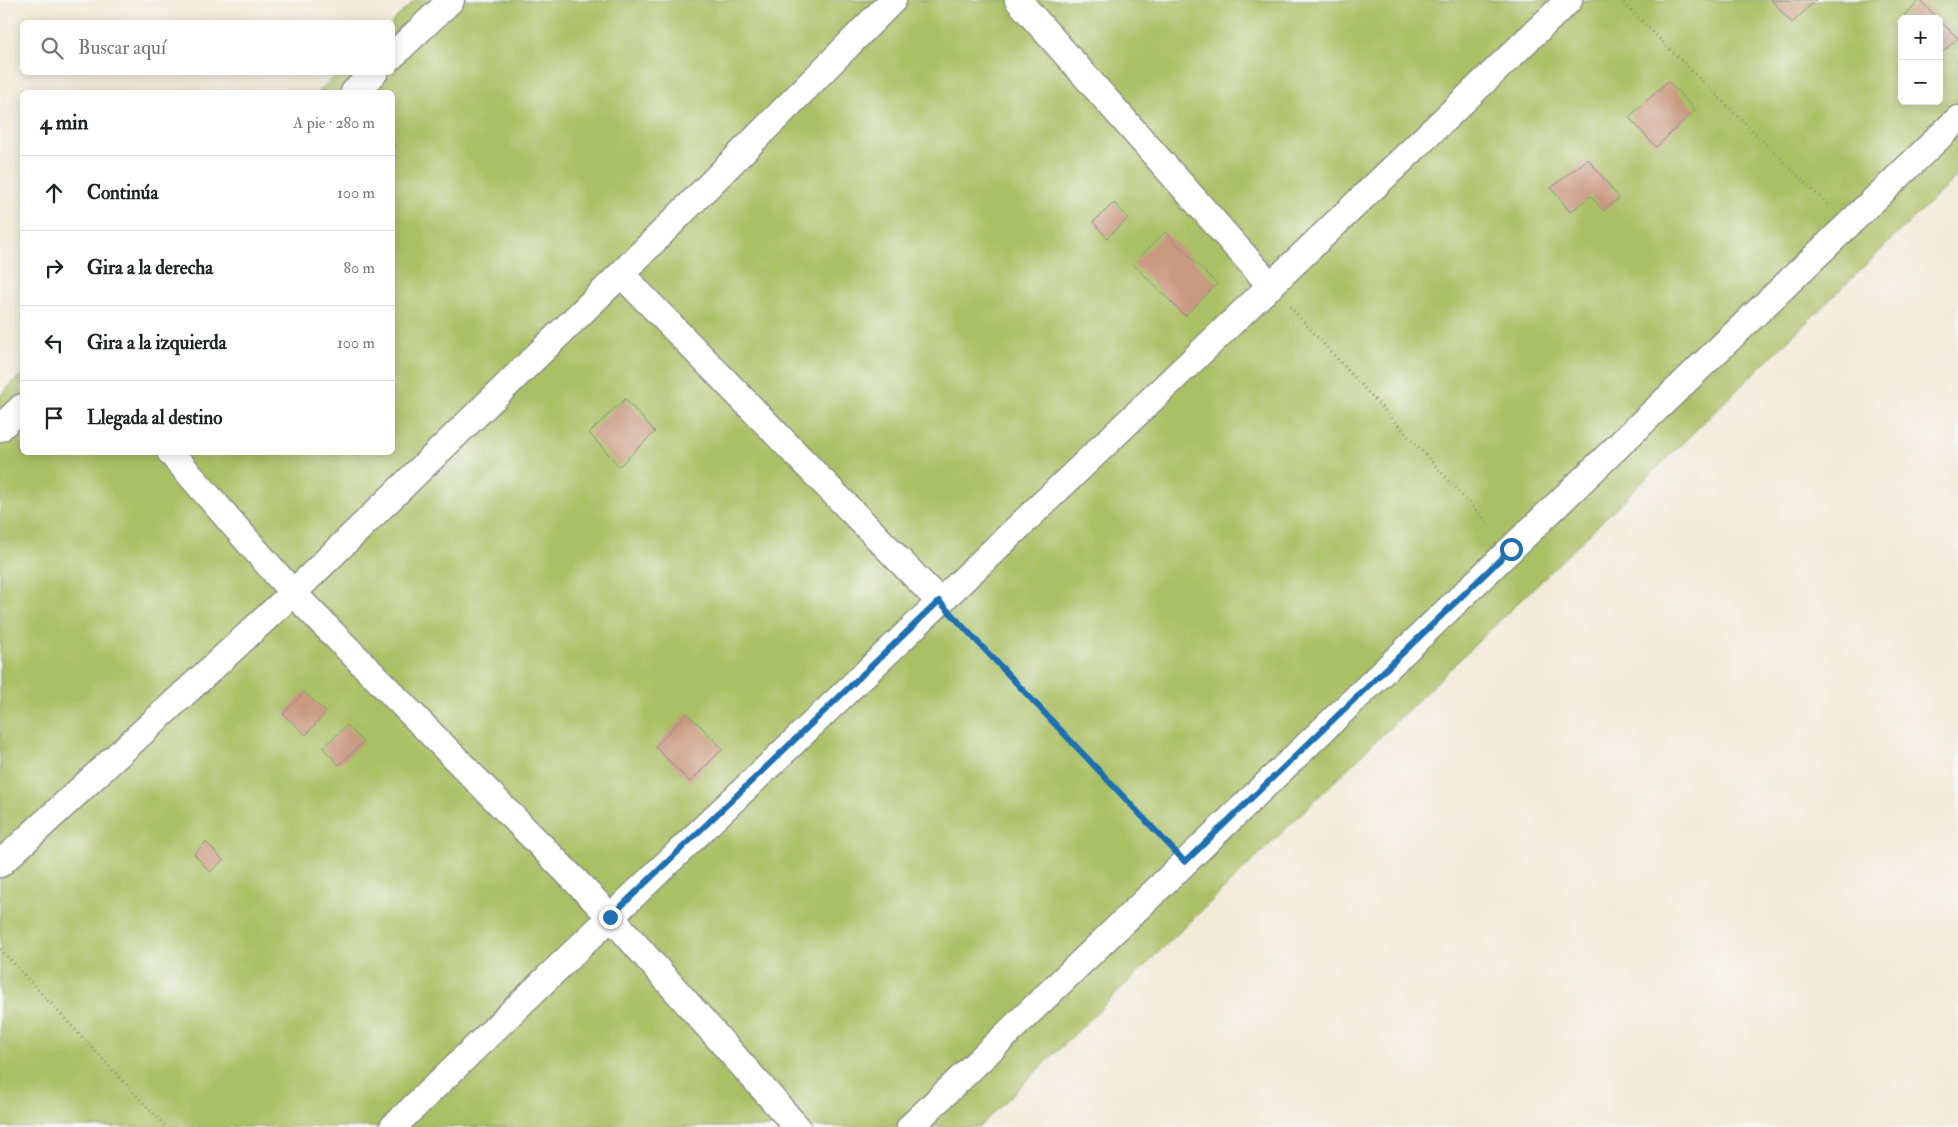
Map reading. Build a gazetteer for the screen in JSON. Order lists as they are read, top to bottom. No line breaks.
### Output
{"page":{"map_buttons":["+","−"],"search":"Buscar aquí","heading":["4 min","A pie · 280 m"],"list":[["Continúa","100 m"],["Gira a la derecha","80 m"],["Gira a la izquierda","100 m"],"Llegada al destino"]}}
